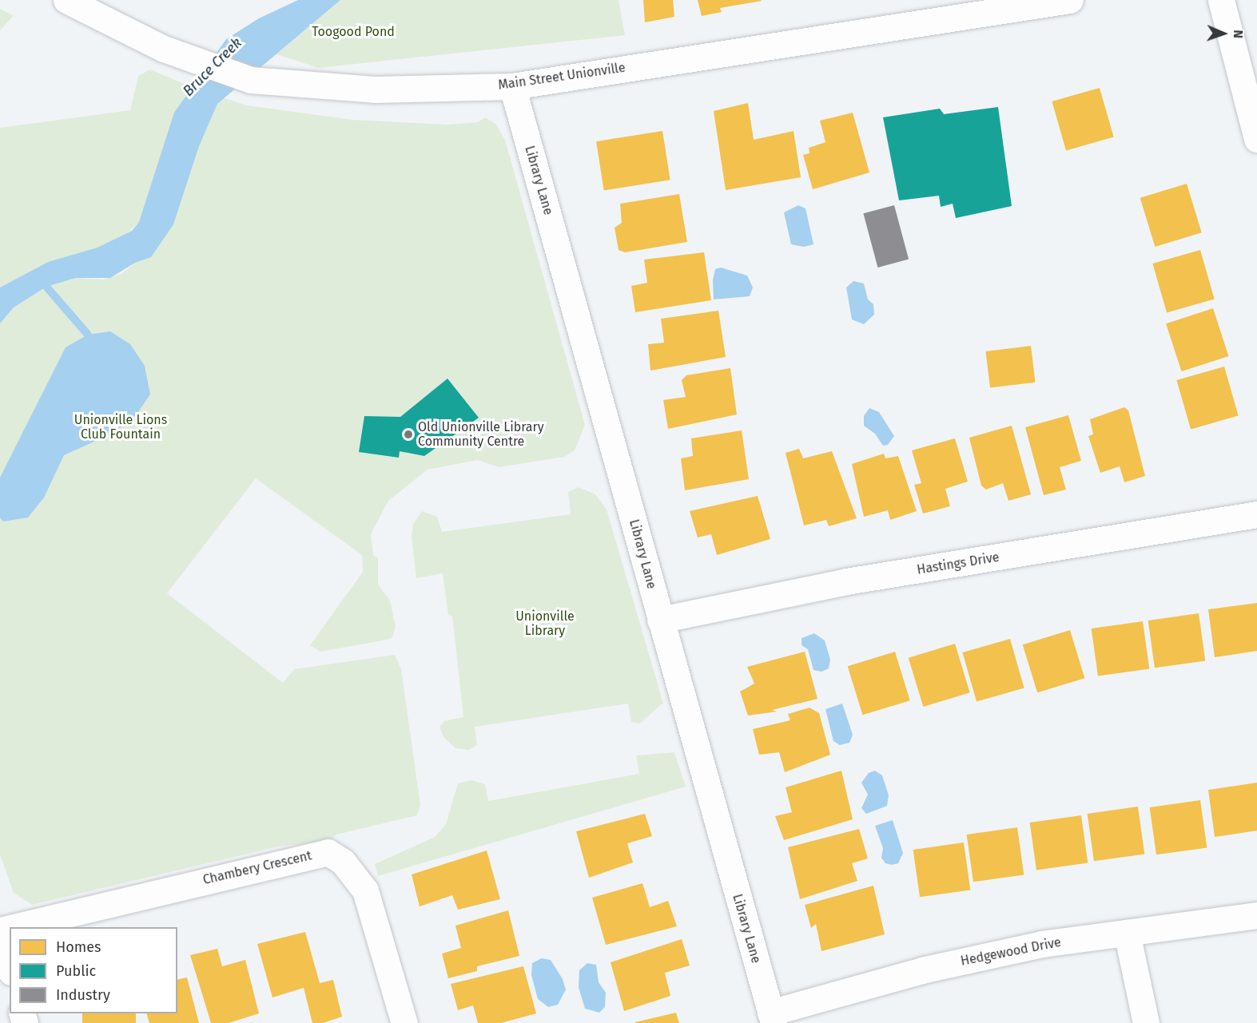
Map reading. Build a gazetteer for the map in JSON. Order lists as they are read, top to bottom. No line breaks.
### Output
{"streets":{"street":["Main Street Unionville","Library Lane","Hastings Drive","Chambery Crescent","Hedgewood Drive"]},"crossings":[["Main Street Unionville","Library Lane"],["Library Lane","Hastings Drive"],["Library Lane","Hedgewood Drive"]],"water":["Bruce Creek"],"parks":["Toogood Pond","Unionville Lions Club Fountain","Unionville Library"],"places":["Old Unionville Library Community Centre"],"legend":["Homes","Public","Industry"],"north":"right"}
